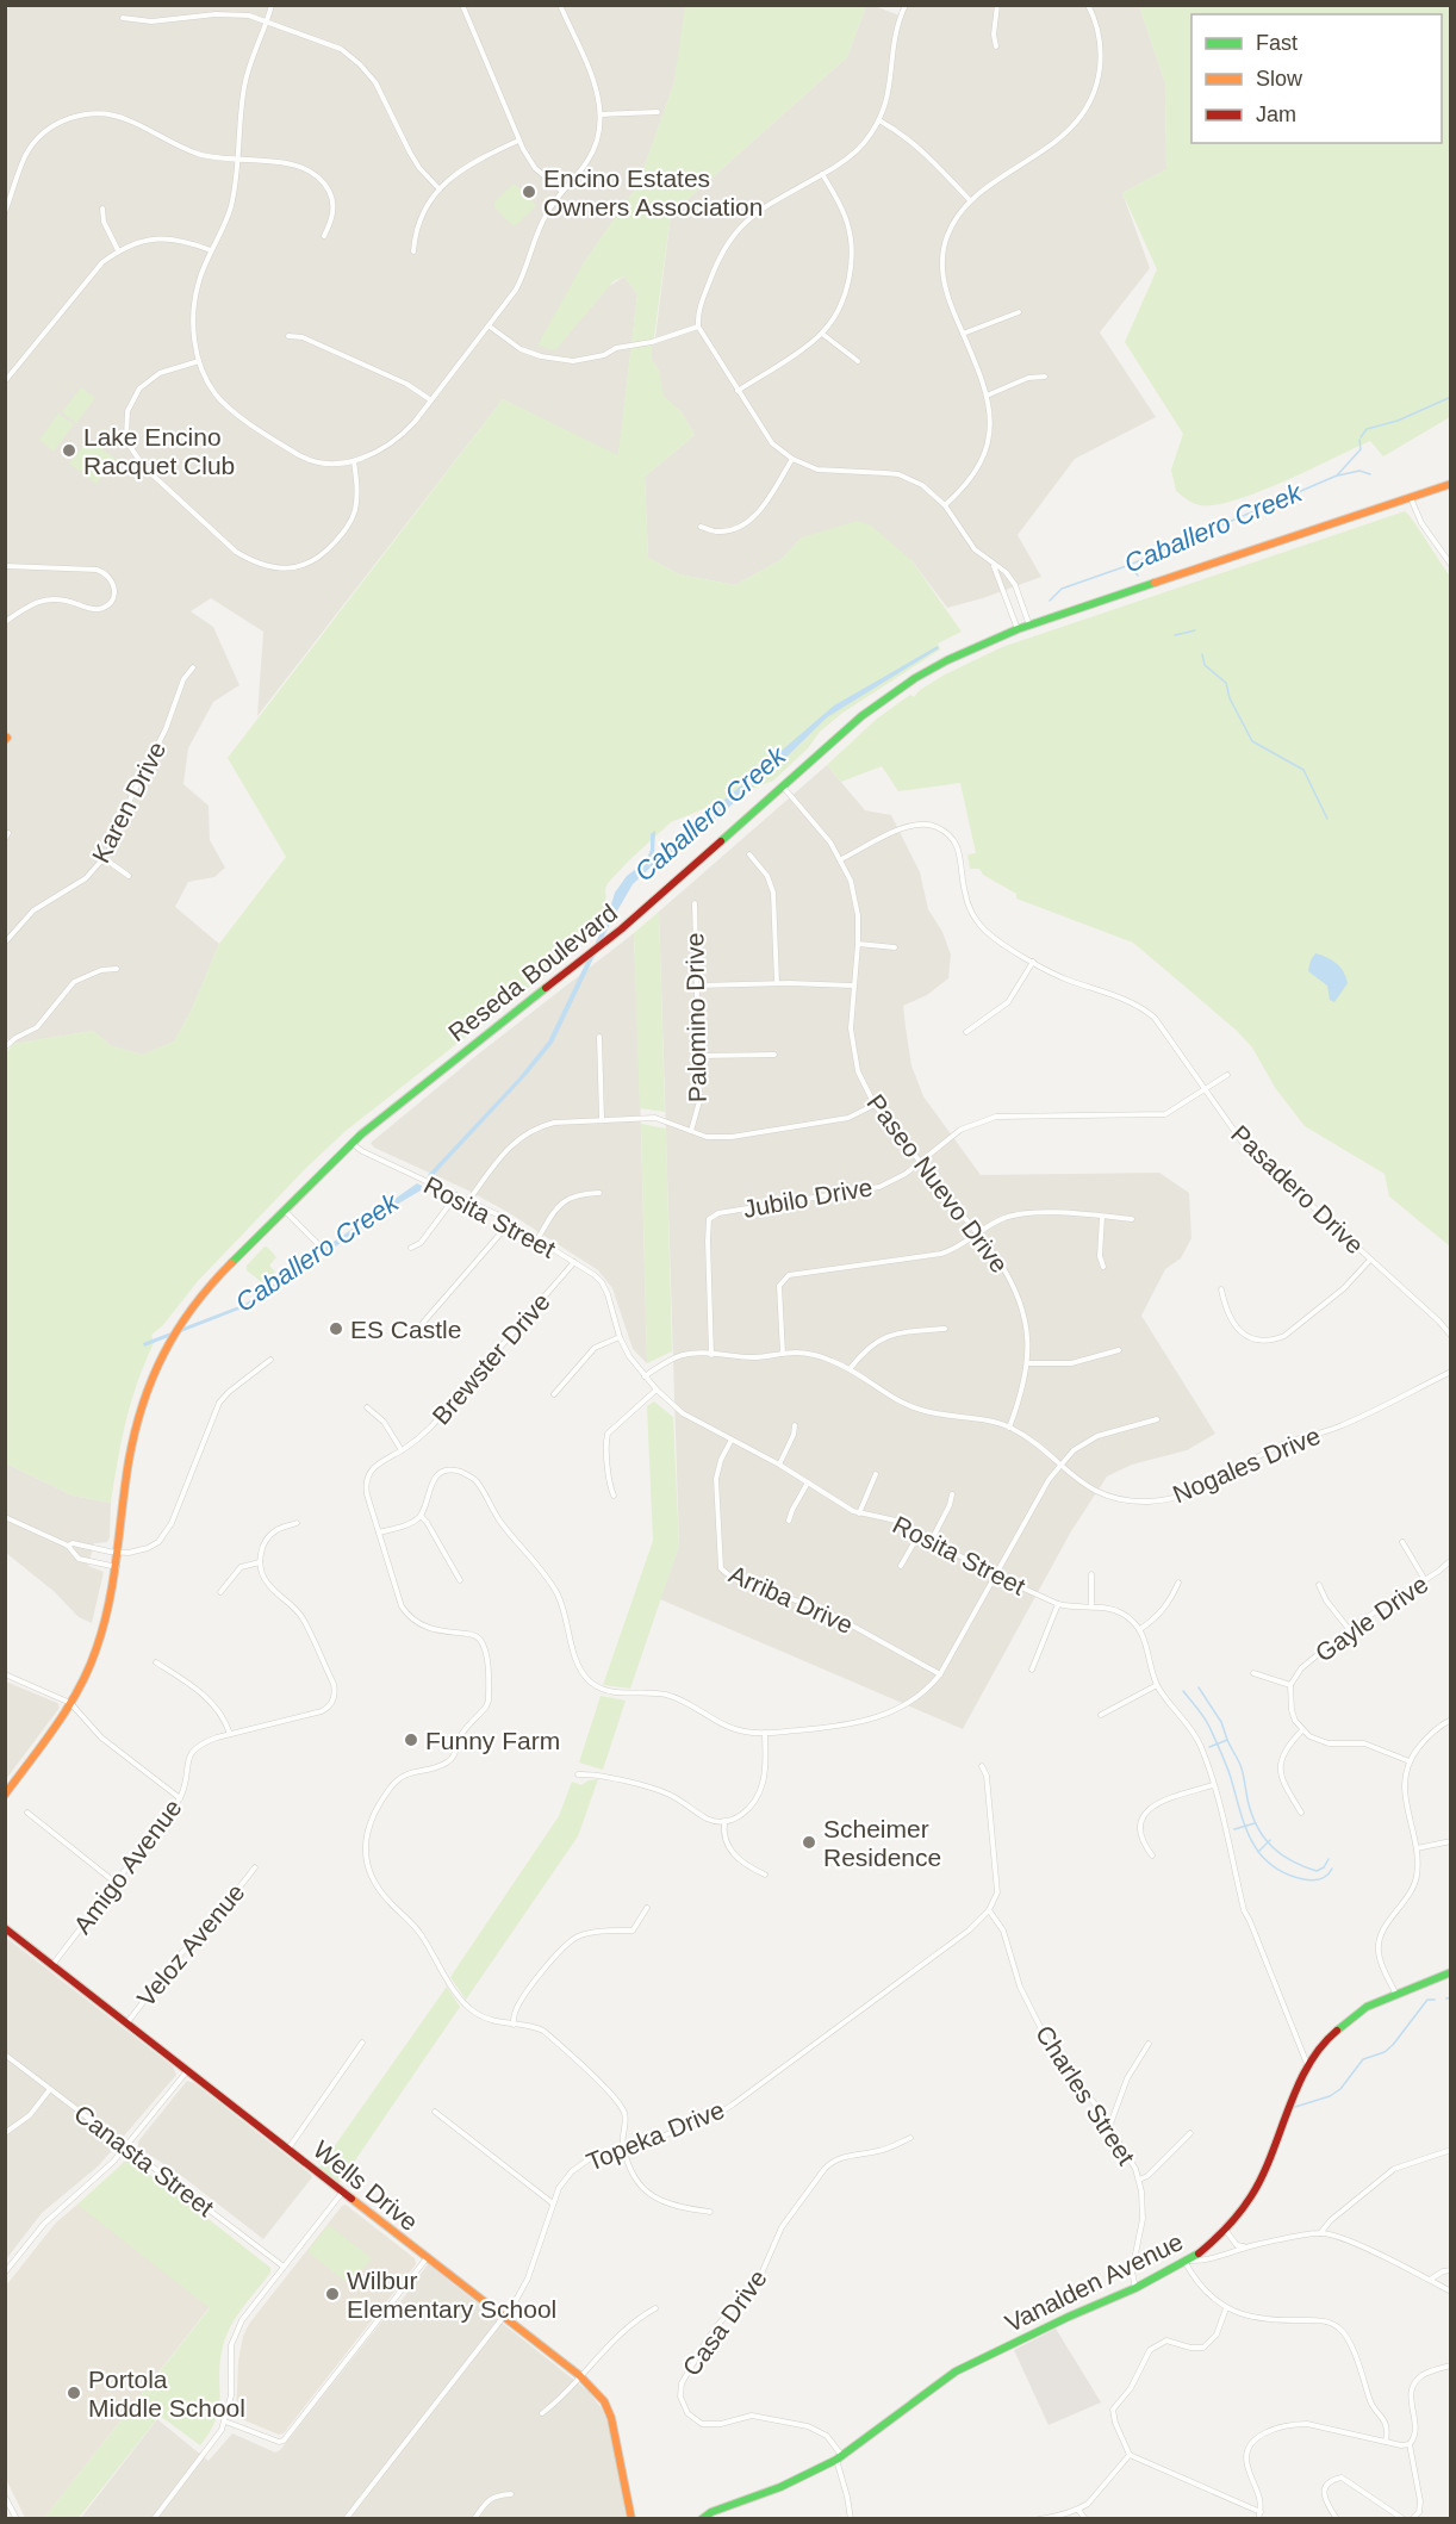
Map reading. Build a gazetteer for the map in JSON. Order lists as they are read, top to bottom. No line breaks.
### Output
{"streets":{"main road":["Reseda Boulevard","Wells Drive","Vanalden Avenue"],"street":["Karen Drive","Palomino Drive","Paseo Nuevo Drive","Pasadero Drive","Jubilo Drive","Rosita Street","Brewster Drive","Nogales Drive","Arriba Drive","Gayle Drive","Amigo Avenue","Veloz Avenue","Charles Street","Topeka Drive","Canasta Street","Casa Drive"]},"crossings":[["Reseda Boulevard","Paseo Nuevo Drive"],["Reseda Boulevard","Rosita Street"],["Paseo Nuevo Drive","Pasadero Drive"],["Paseo Nuevo Drive","Jubilo Drive"],["Paseo Nuevo Drive","Nogales Drive"],["Pasadero Drive","Jubilo Drive"],["Jubilo Drive","Nogales Drive"],["Rosita Street","Brewster Drive"],["Rosita Street","Nogales Drive"],["Rosita Street","Arriba Drive"],["Brewster Drive","Topeka Drive"],["Amigo Avenue","Wells Drive"],["Veloz Avenue","Wells Drive"],["Charles Street","Topeka Drive"],["Charles Street","Vanalden Avenue"],["Topeka Drive","Wells Drive"],["Vanalden Avenue","Casa Drive"]],"water":["Caballero Creek"],"places":["Encino Estates Owners Association","Lake Encino Racquet Club","ES Castle","Funny Farm","Scheimer Residence","Wilbur Elementary School","Portola Middle School"],"legend":["Fast","Slow","Jam"]}
